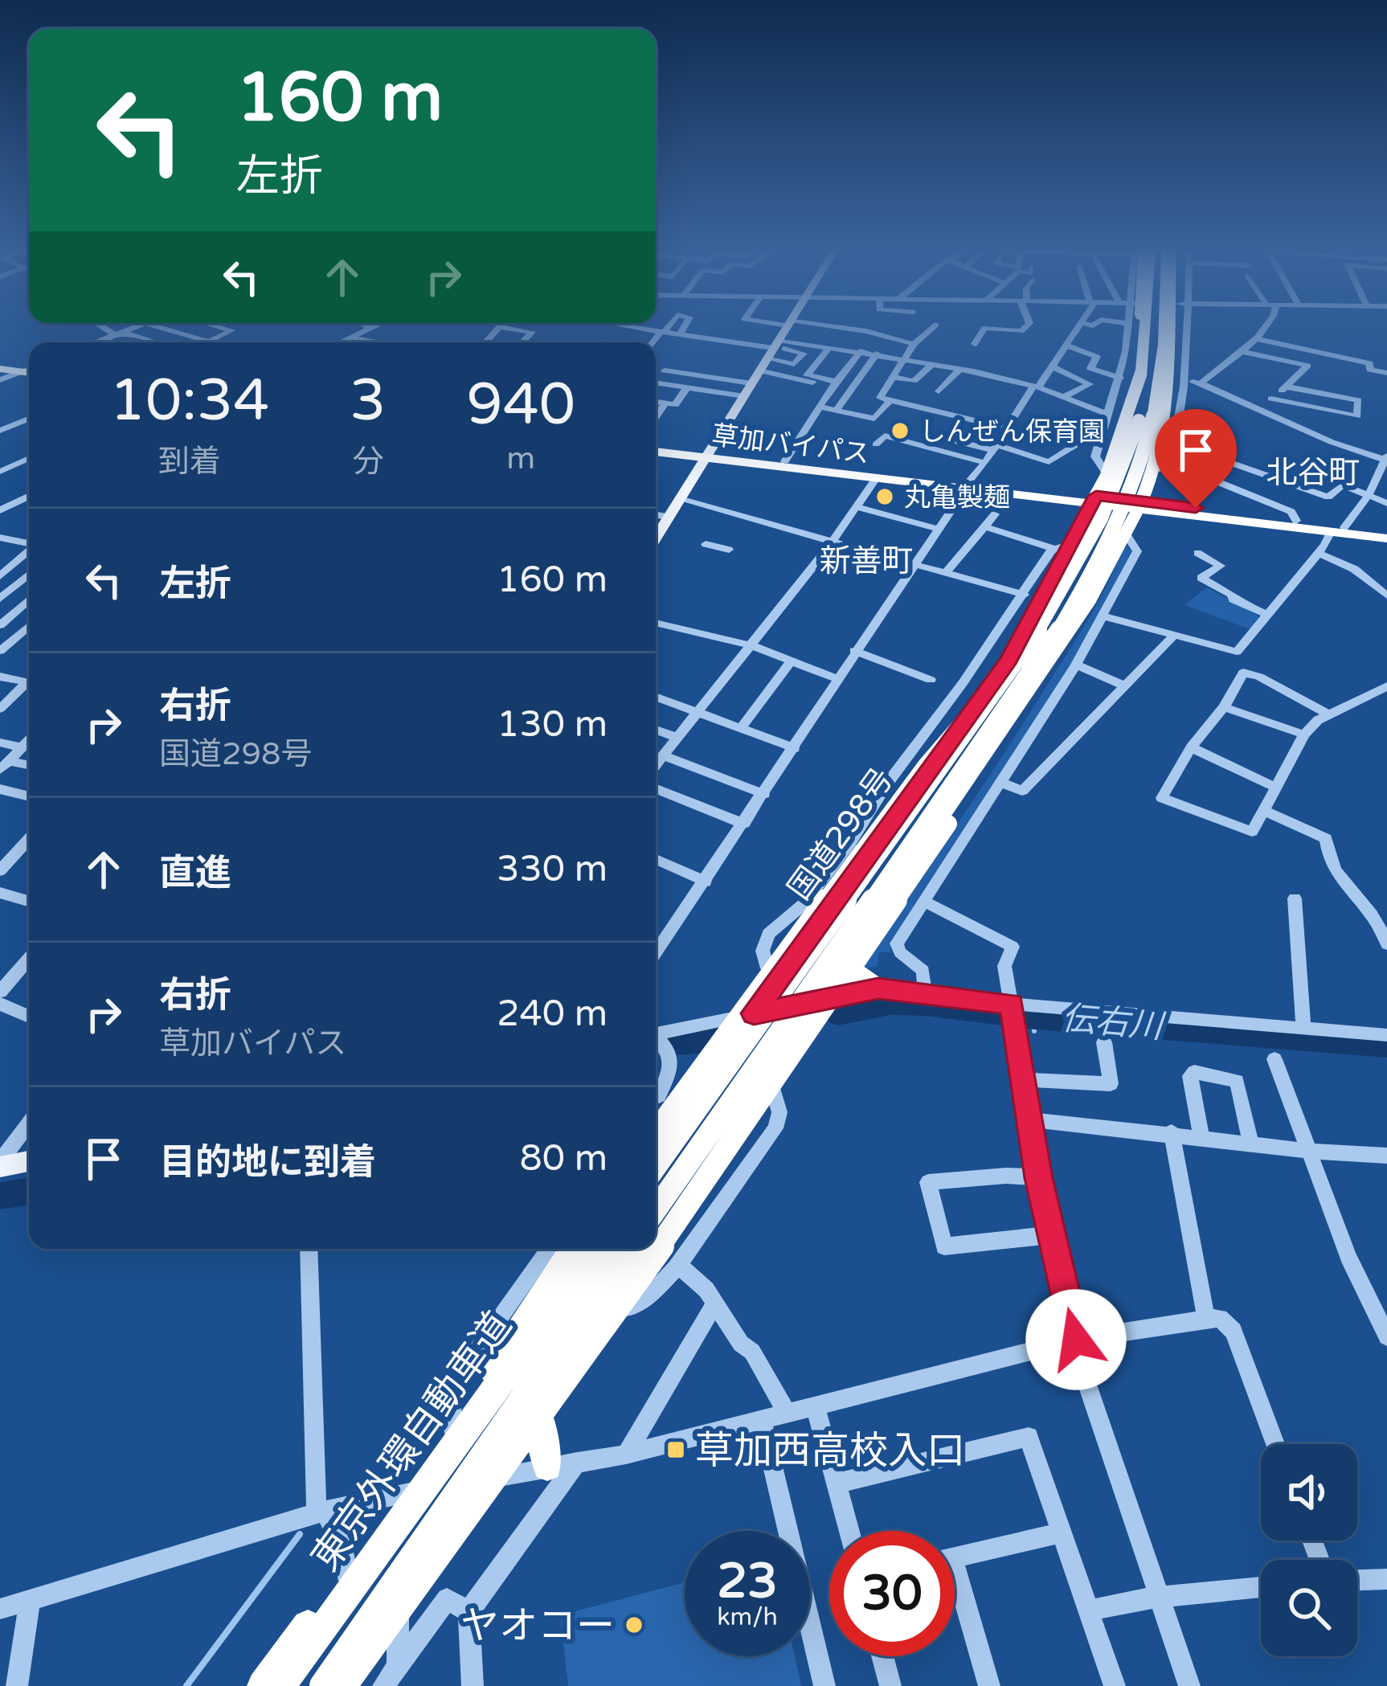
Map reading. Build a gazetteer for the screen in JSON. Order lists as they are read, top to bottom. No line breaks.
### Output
{"streets":{"highway":["草加バイパス","国道298号","東京外環自動車道"]},"crossings":[["草加バイパス","国道298号"]],"districts":["北谷町","新善町"],"water":["伝右川"],"places":{"other":["しんぜん保育園","丸亀製麺","ヤオコー"],"transit":["草加西高校入口"]},"page":{"turn":["160 m","左折"],"eta":["10:34","到着","3","分","940","m"],"list":[{"name":"左折","value":"160 m"},{"name":"右折","note":"国道298号","value":"130 m"},{"name":"直進","value":"330 m"},{"name":"右折","note":"草加バイパス","value":"240 m"},{"name":"目的地に到着","value":"80 m"}],"speed":"23 km/h","limit":"30"}}
